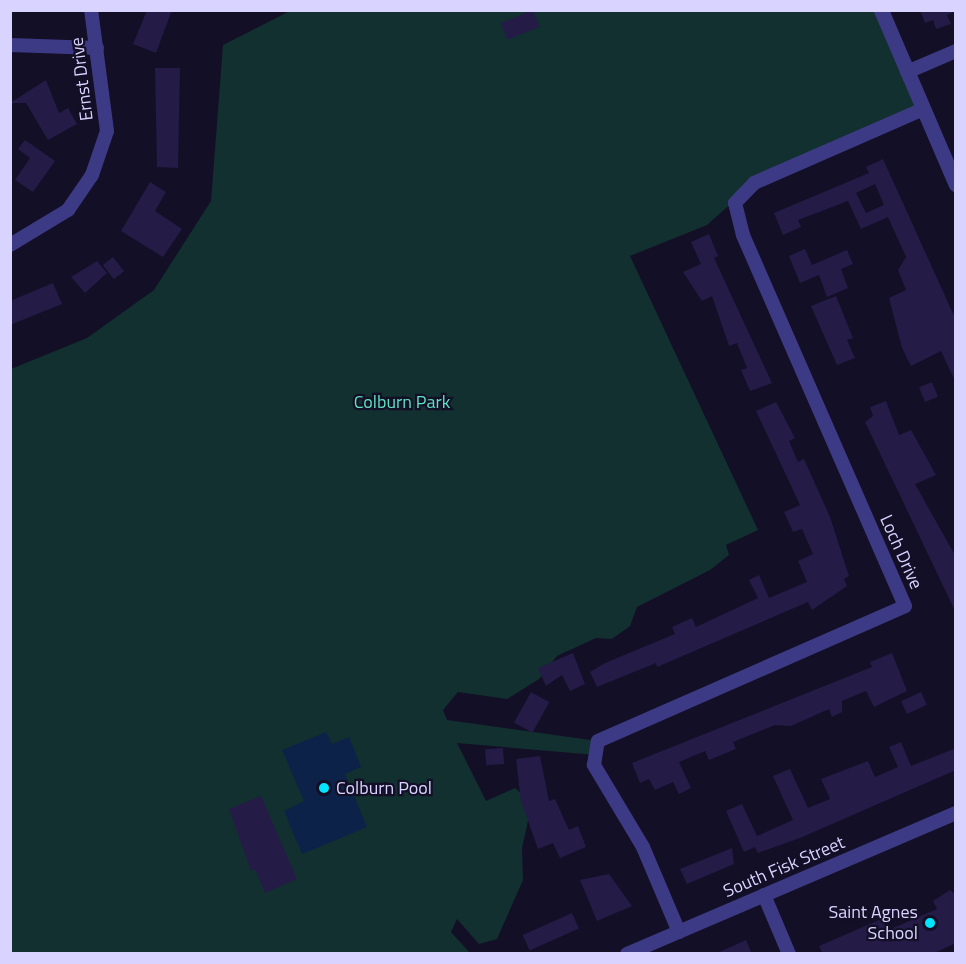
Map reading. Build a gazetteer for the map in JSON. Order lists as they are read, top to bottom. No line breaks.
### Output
{"streets":{"street":["Ernst Drive","Loch Drive","South Fisk Street"]},"crossings":[["Loch Drive","South Fisk Street"]],"parks":["Colburn Park"],"places":["Colburn Pool","Saint Agnes School"]}
